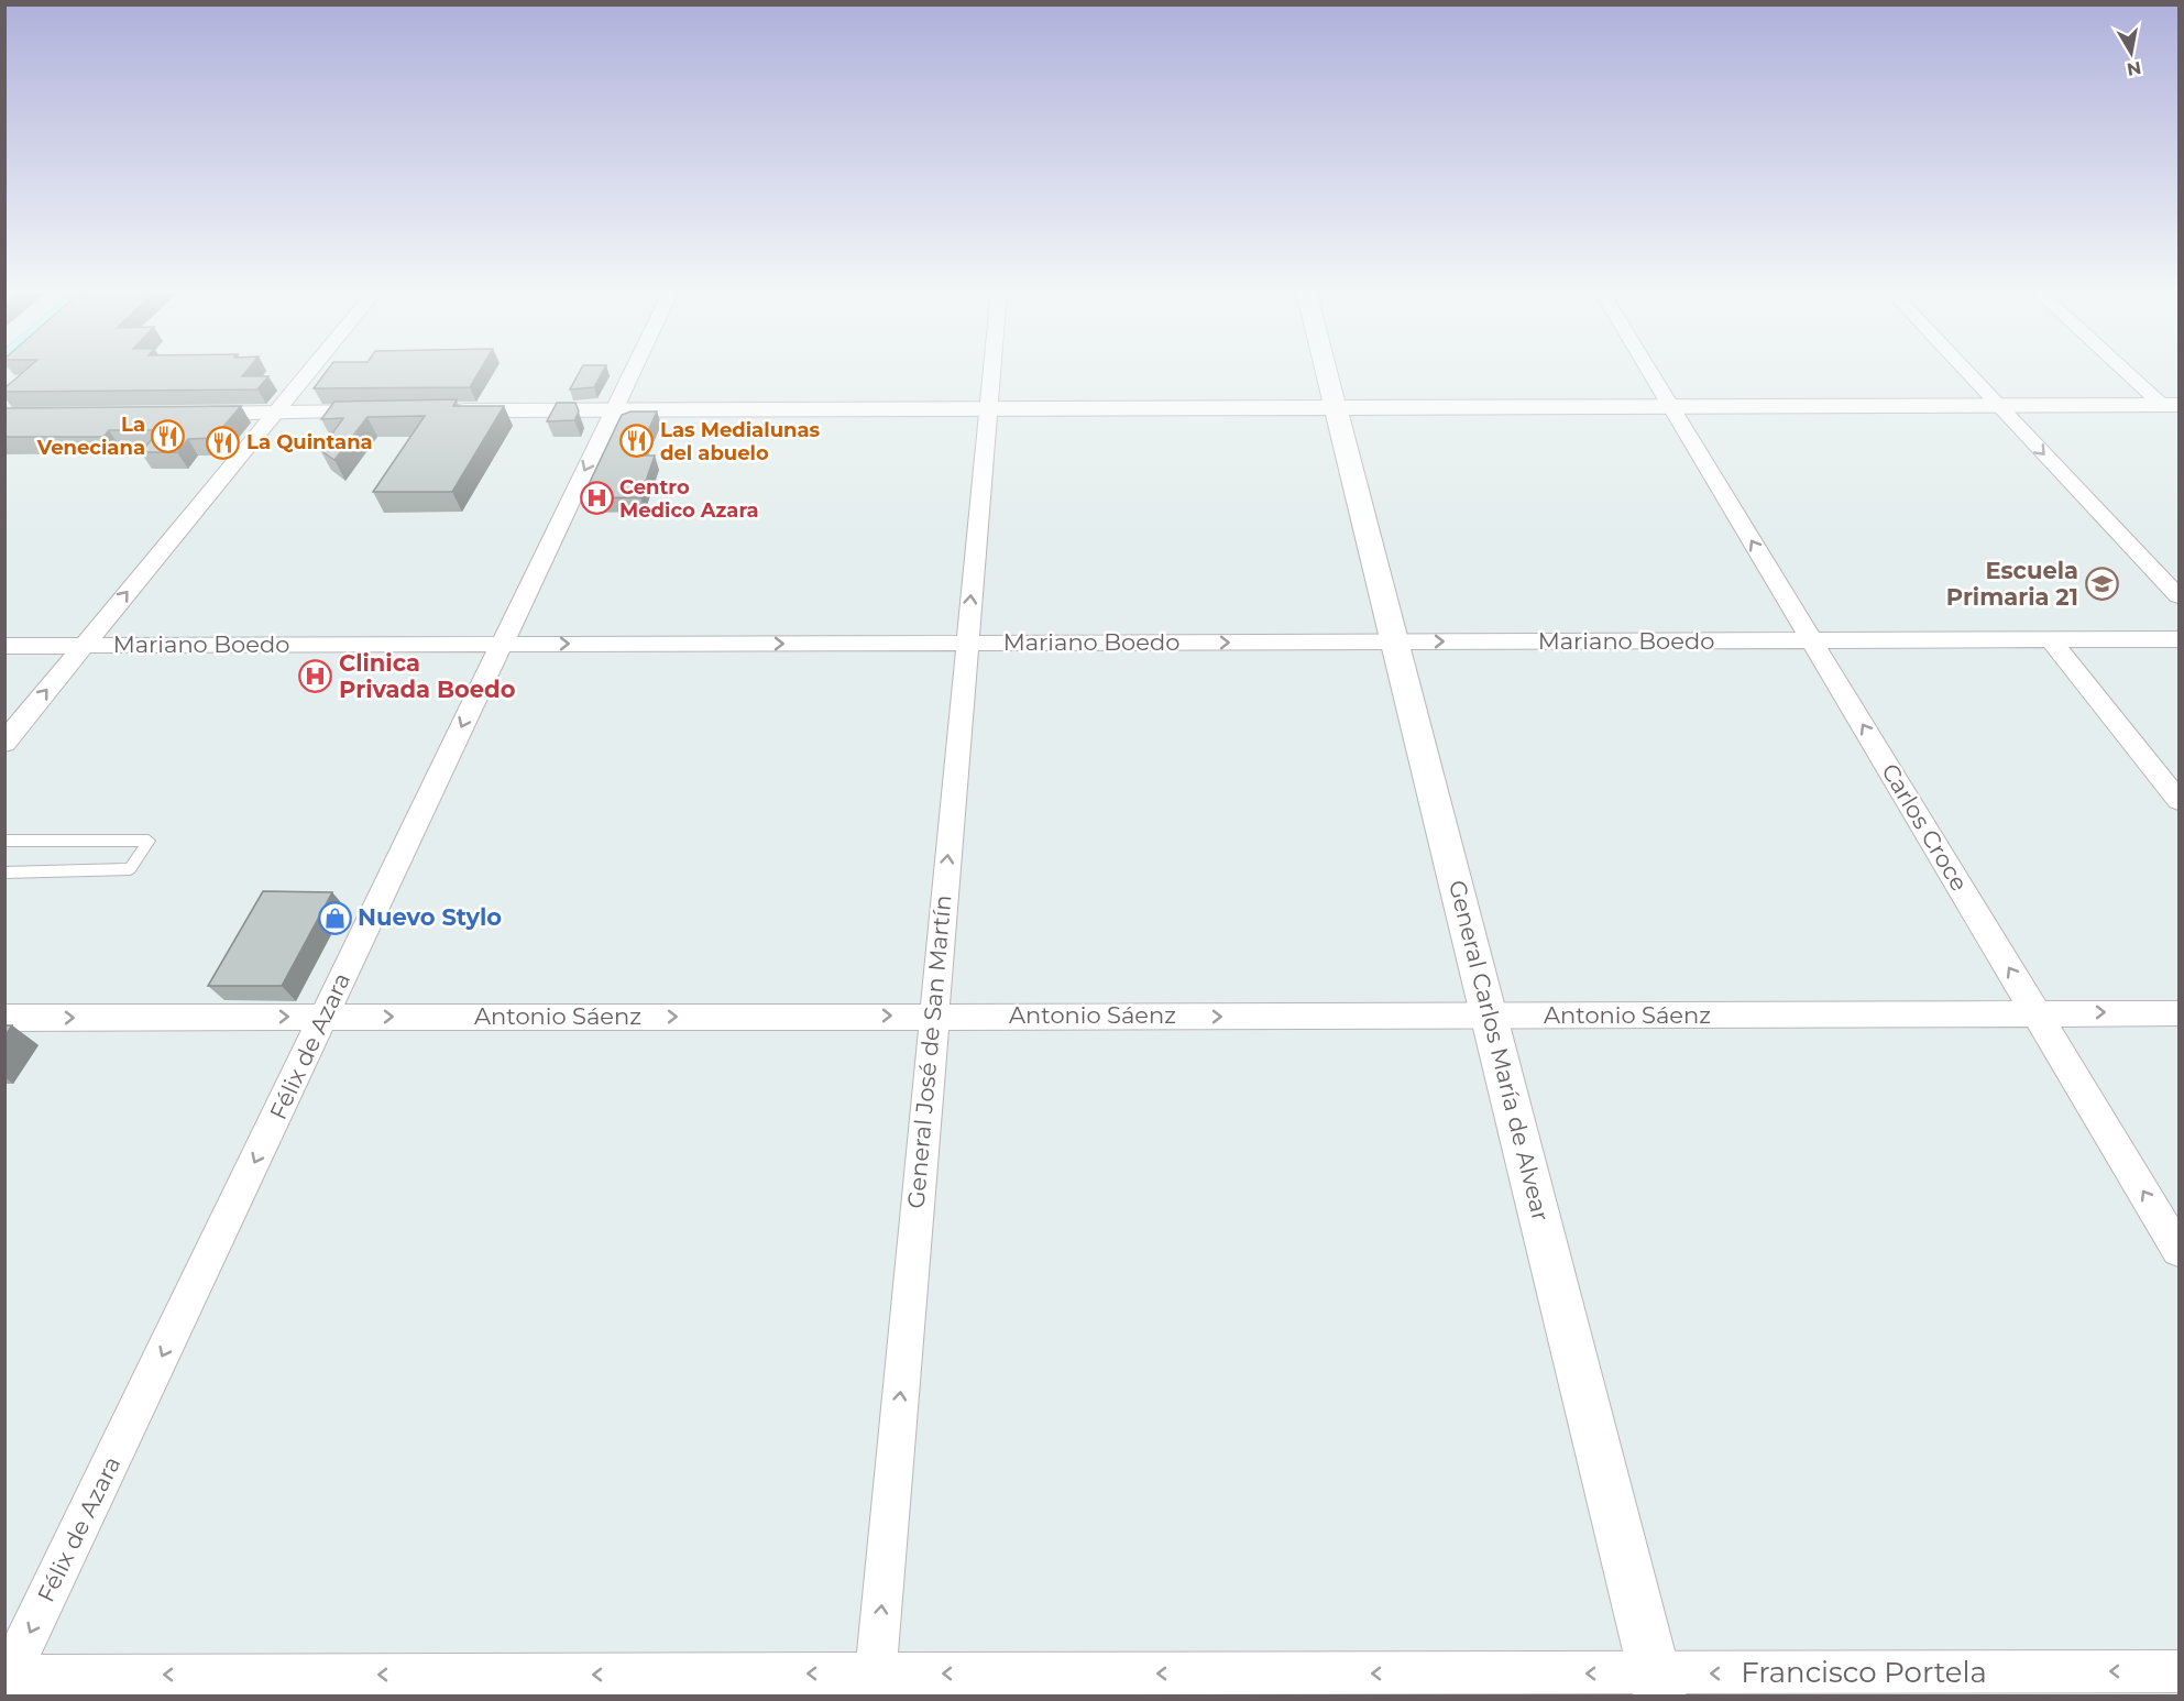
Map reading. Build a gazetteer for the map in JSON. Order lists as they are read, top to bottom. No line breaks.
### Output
{"streets":{"street":["Mariano Boedo","Carlos Croce","Antonio Sáenz","Félix de Azara","General Carlos María de Alvear","General José de San Martín","Francisco Portela"]},"crossings":[["Mariano Boedo","Carlos Croce"],["Mariano Boedo","Félix de Azara"],["Mariano Boedo","General Carlos María de Alvear"],["Mariano Boedo","General José de San Martín"],["Carlos Croce","Antonio Sáenz"],["Antonio Sáenz","Félix de Azara"],["Antonio Sáenz","General Carlos María de Alvear"],["Antonio Sáenz","General José de San Martín"],["Félix de Azara","Francisco Portela"],["General Carlos María de Alvear","Francisco Portela"],["General José de San Martín","Francisco Portela"]],"one_way":["Carlos Croce","Antonio Sáenz","Félix de Azara","General José de San Martín","Francisco Portela"],"places":{"restaurant":["La Veneciana","Las Medialunas del abuelo","La Quintana"],"hospital":["Centro Medico Azara","Clinica Privada Boedo"],"school or university":["Escuela Primaria 21"],"shop":["Nuevo Stylo"]},"north":"bottom"}
